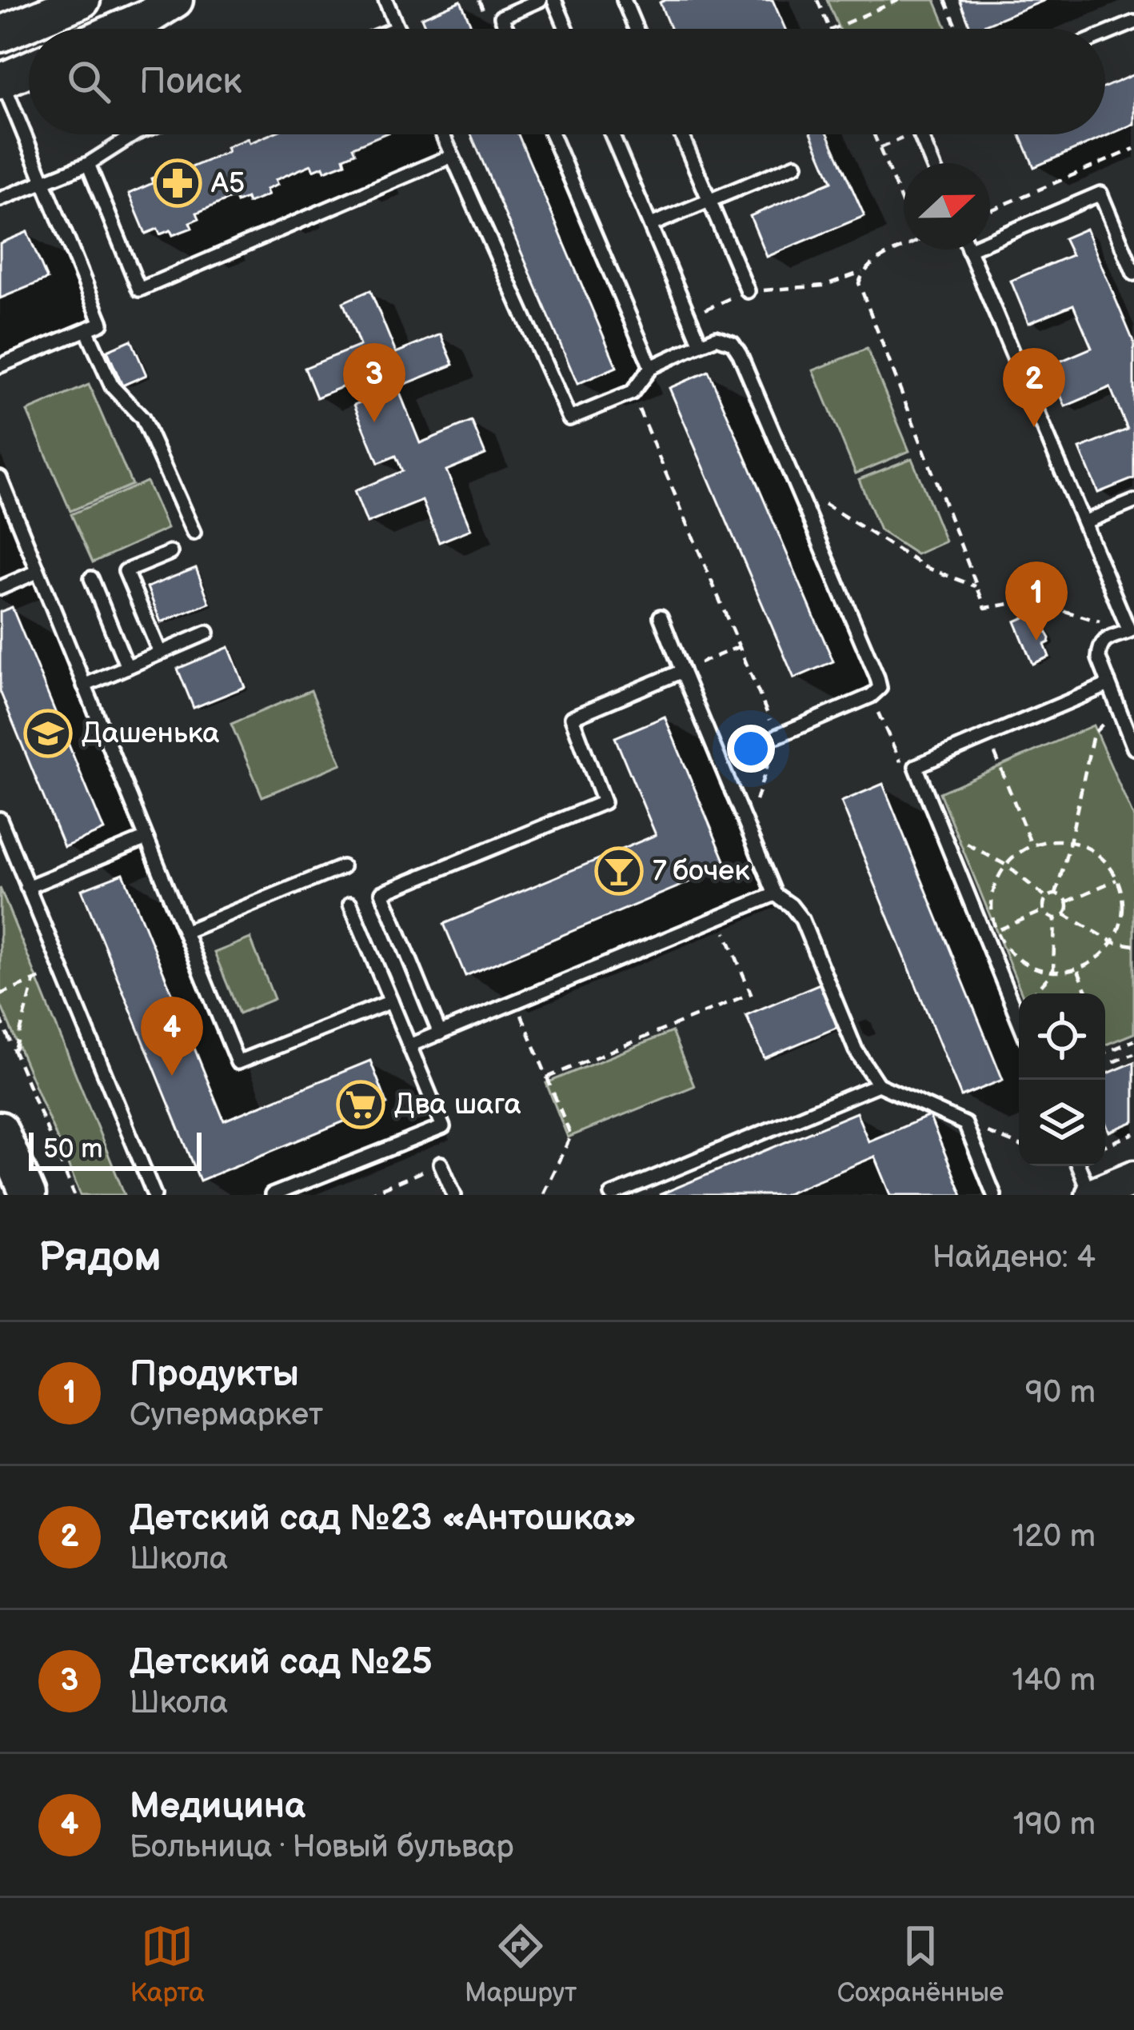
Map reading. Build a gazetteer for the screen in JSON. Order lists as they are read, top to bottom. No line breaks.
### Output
{"places":{"pharmacy":["А5"],"school or university":["Дашенька"],"bar":["7 бочек"],"supermarket":["Два шага"]},"scale_bar":"50 m","north":"right","page":{"search":"Поиск","pins":["3","2","1","4"],"scale":"50 m","heading":["Рядом","Найдено: 4"],"list":[{"mark":"1","name":"Продукты","note":"Супермаркет","value":"90 m"},{"mark":"2","name":"Детский сад №23 «Антошка»","note":"Школа","value":"120 m"},{"mark":"3","name":"Детский сад №25","note":"Школа","value":"140 m"},{"mark":"4","name":"Медицина","note":"Больница · Новый бульвар","value":"190 m"}],"nav":["Карта","Маршрут","Сохранённые"]}}
